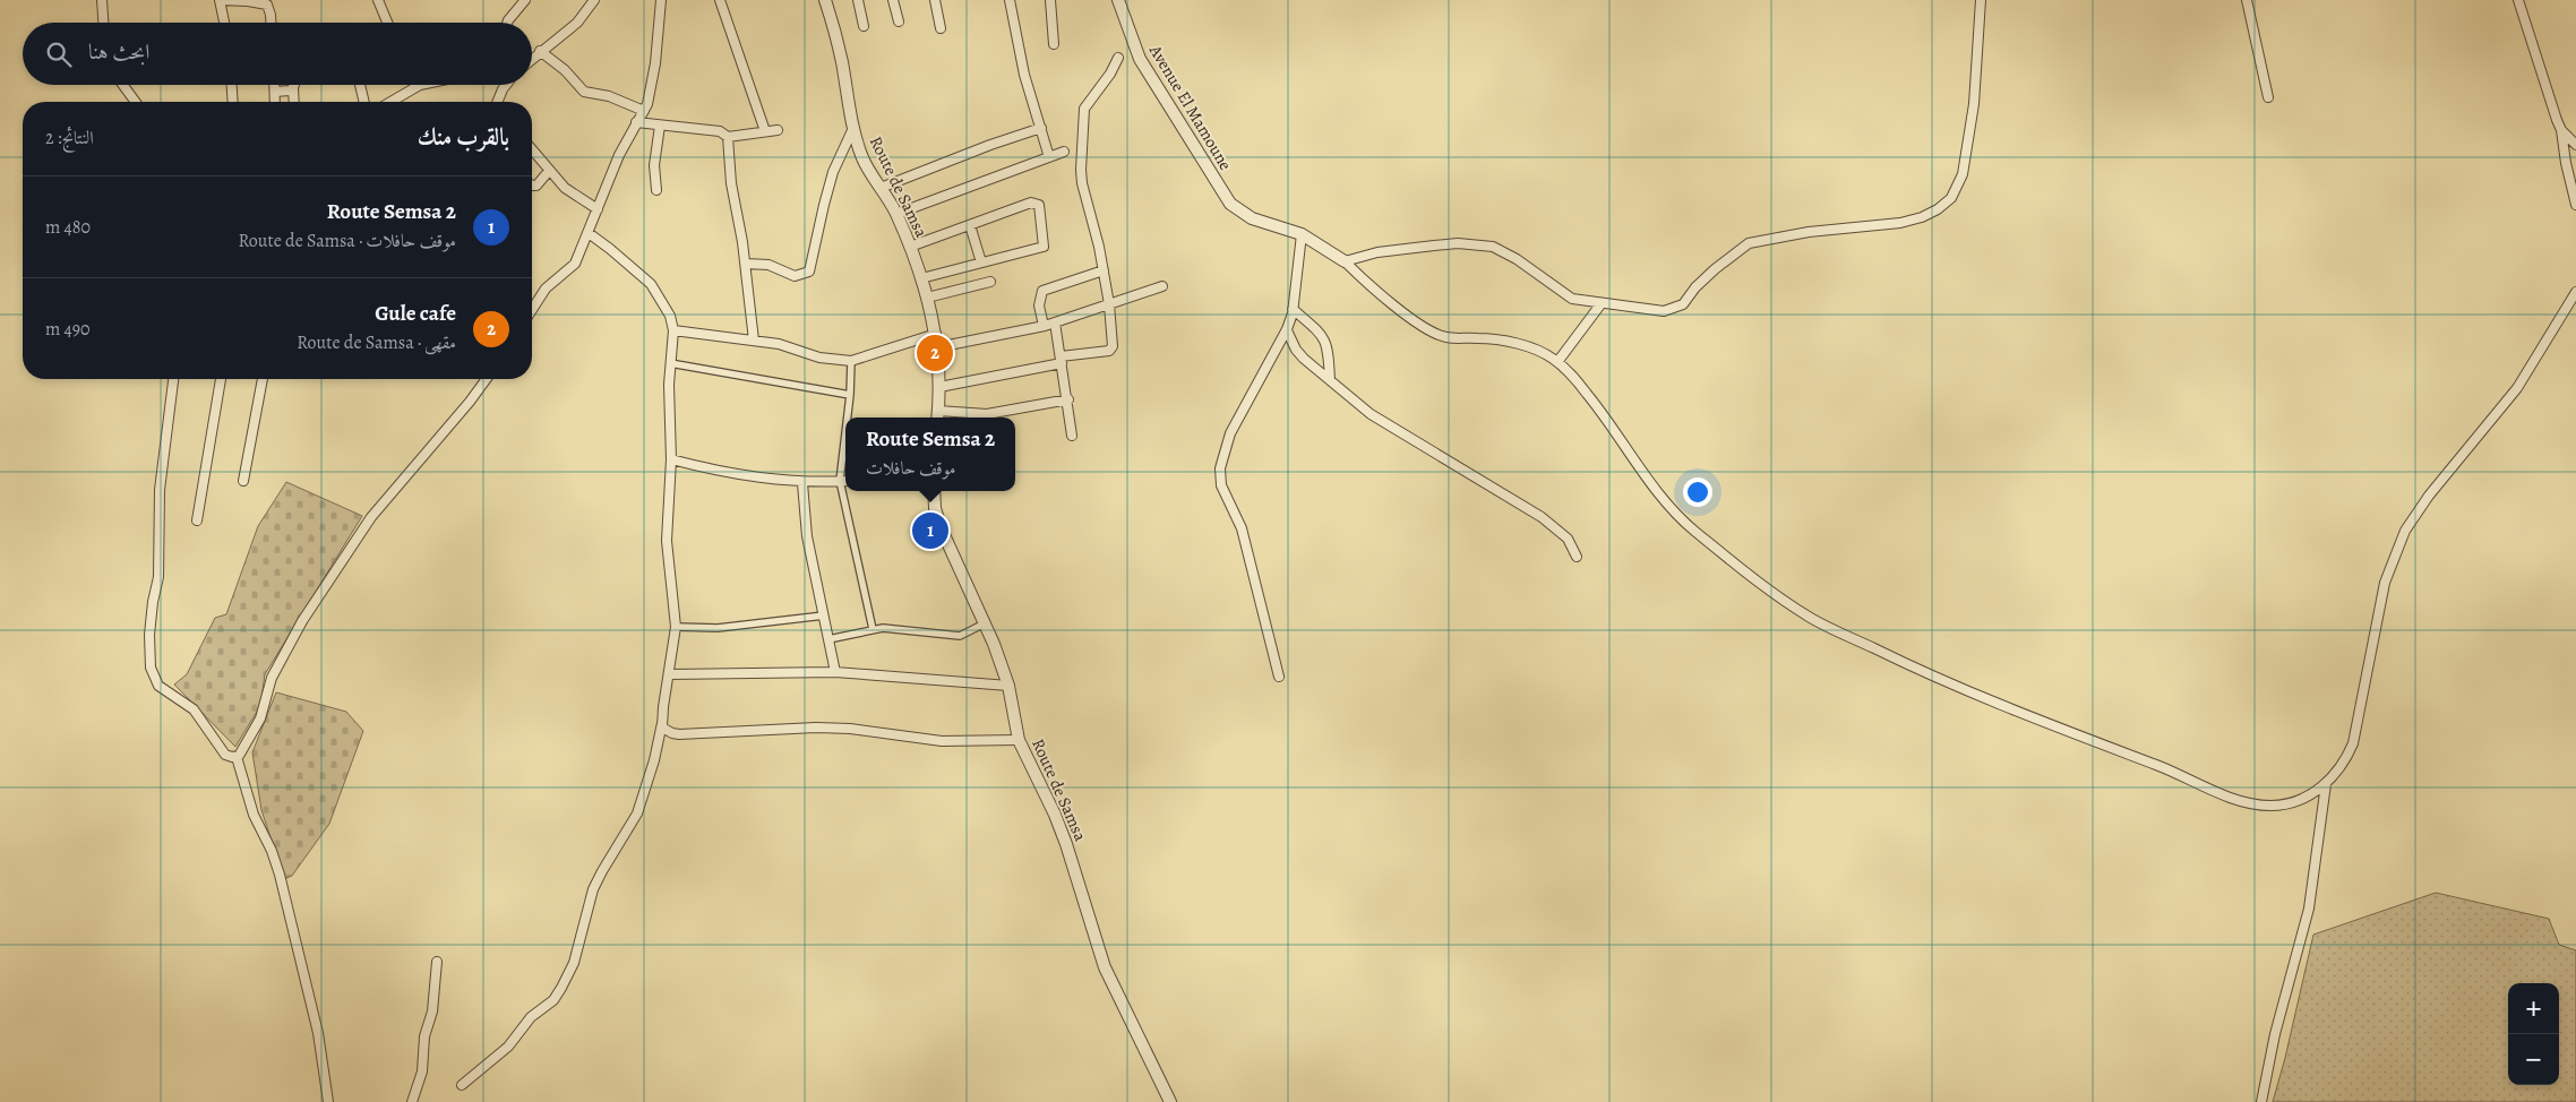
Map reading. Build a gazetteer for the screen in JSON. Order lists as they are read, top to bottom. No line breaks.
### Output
{"streets":{"street":["Avenue El Mamoune","Route de Samsa"]},"page":{"search":"ابحث هنا","heading":["بالقرب منك","النتائج: 2"],"list":[{"mark":"1","name":"Route Semsa 2","note":"موقف حافلات · Route de Samsa","value":"480 m"},{"mark":"2","name":"Gule cafe","note":"مقهى · Route de Samsa","value":"490 m"}],"pins":["2","1"],"popup":["Route Semsa 2","موقف حافلات"],"map_buttons":["+","−"]}}
